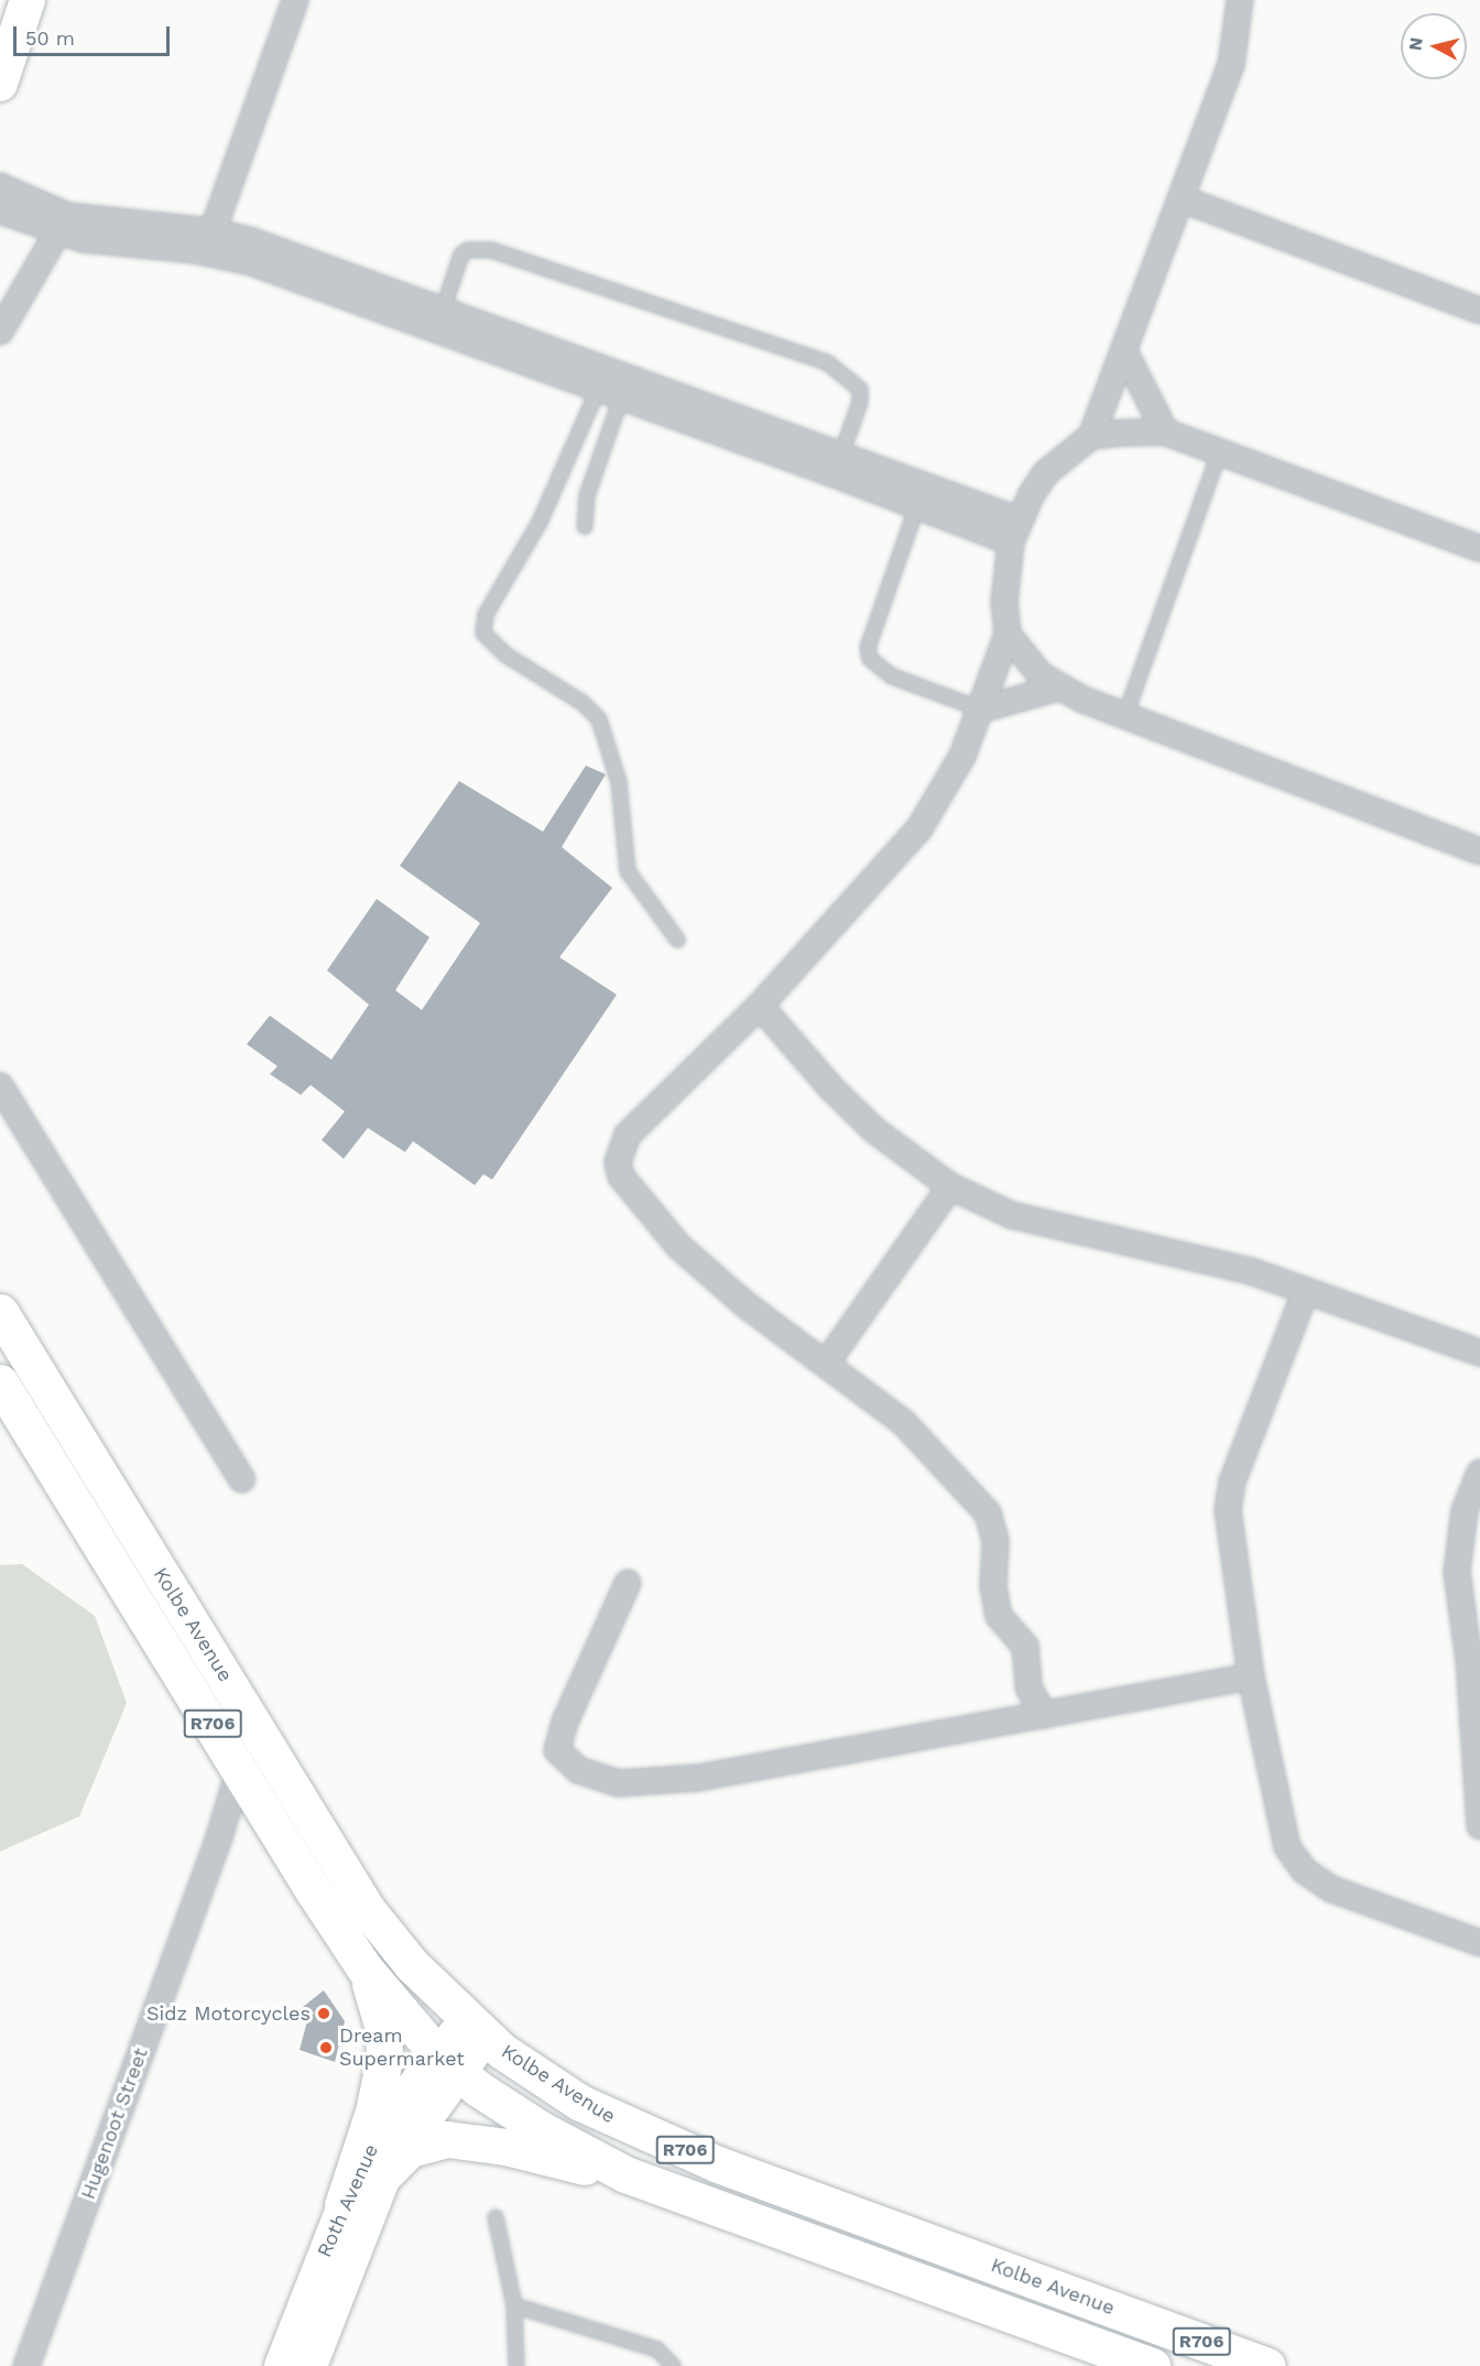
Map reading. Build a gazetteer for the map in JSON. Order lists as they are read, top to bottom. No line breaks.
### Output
{"streets":{"main road":["Kolbe Avenue","R706"],"street":["Hugenoot Street","Roth Avenue"]},"crossings":[["Kolbe Avenue","Hugenoot Street"],["Kolbe Avenue","Roth Avenue"]],"places":["Sidz Motorcycles","Dream Supermarket"],"scale_bar":"50 m","north":"left"}
